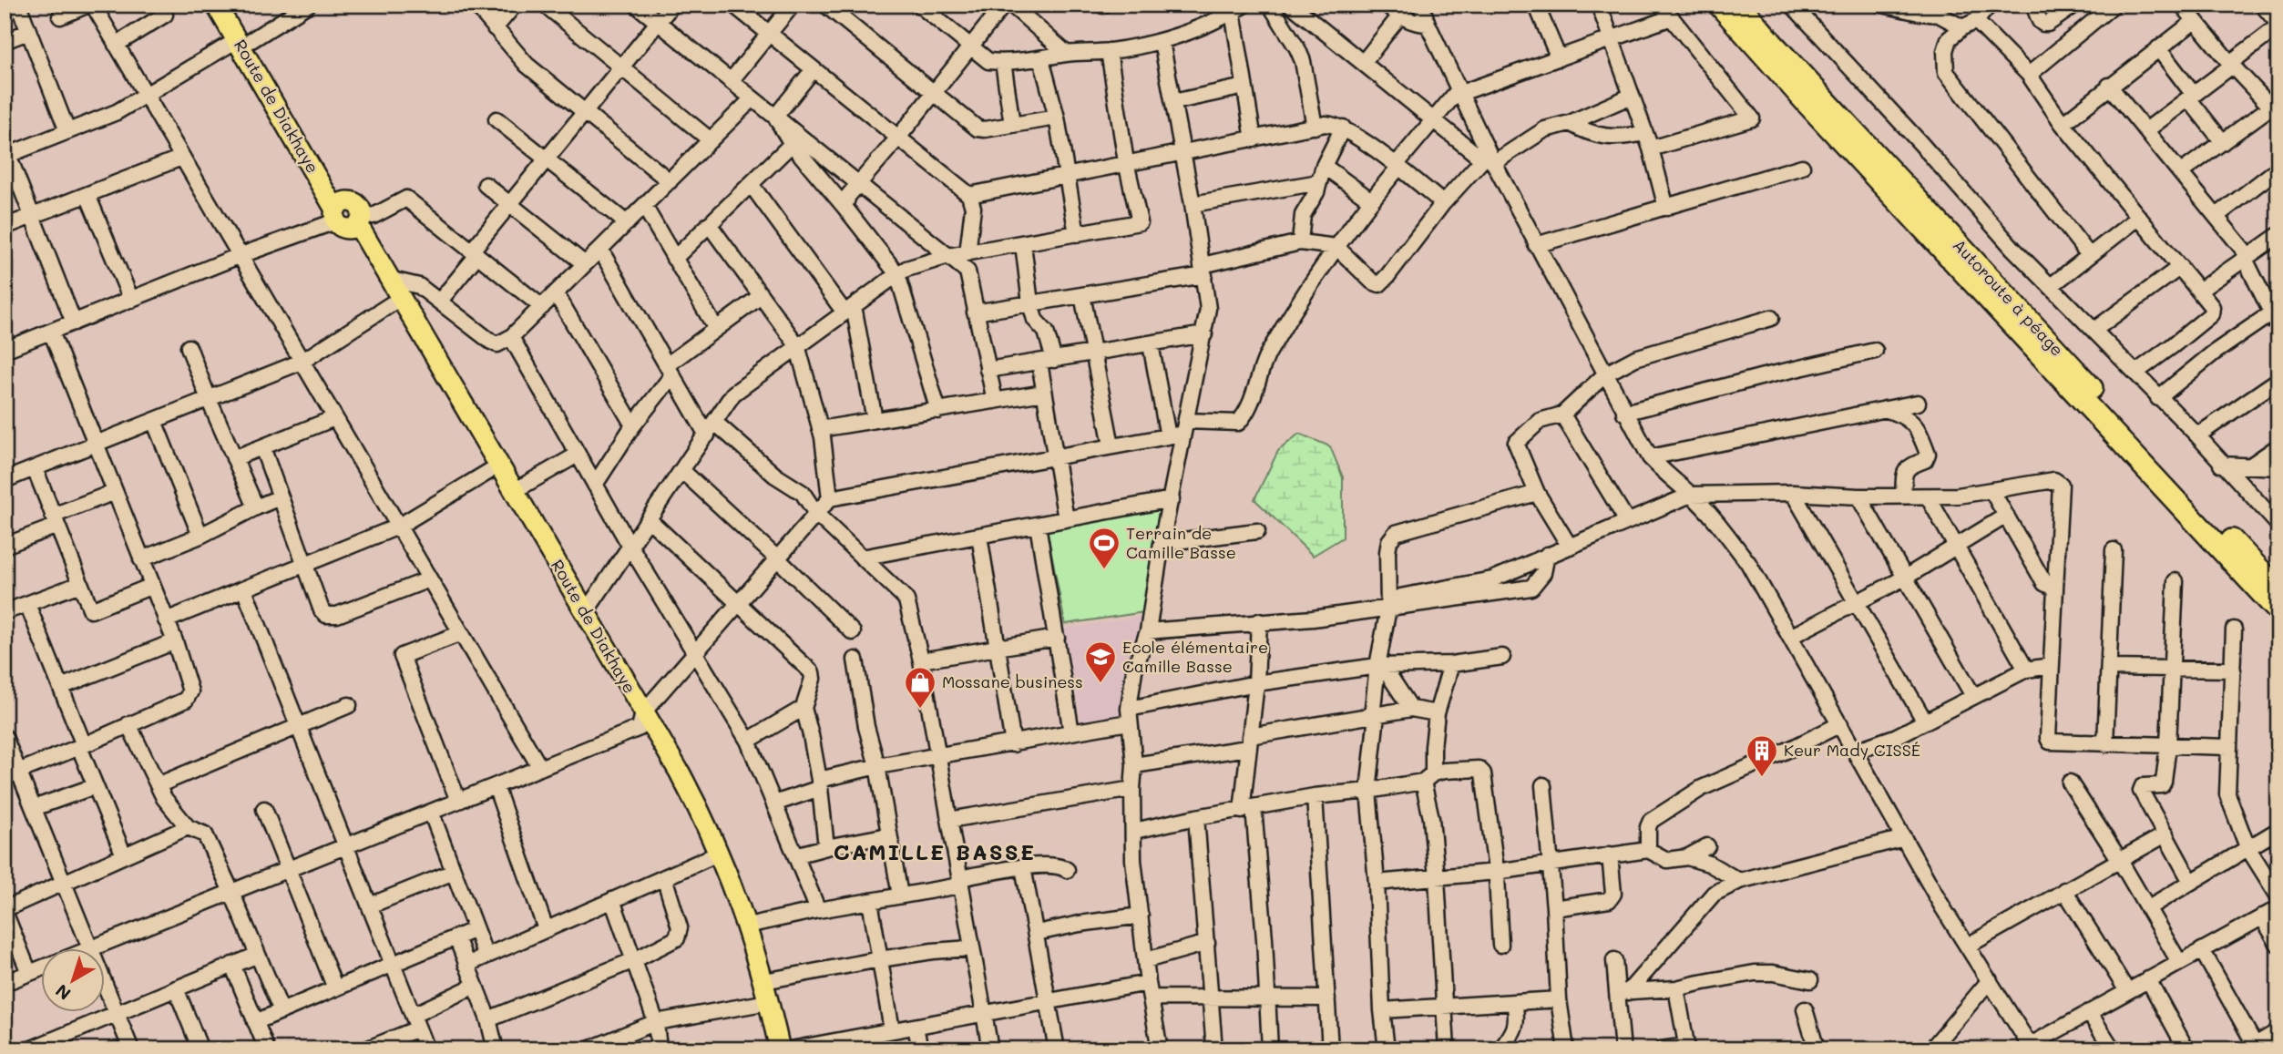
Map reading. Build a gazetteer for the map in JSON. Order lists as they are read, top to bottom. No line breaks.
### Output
{"streets":{"highway":["Autoroute à péage"],"main road":["Route de Diakhaye"]},"districts":["CAMILLE BASSE"],"places":{"sports":["Terrain de Camille Basse"],"school or university":["Ecole élémentaire Camille Basse"],"shop":["Mossane business"],"building":["Keur Mady CISSÉ"]},"north":"bottom left"}
